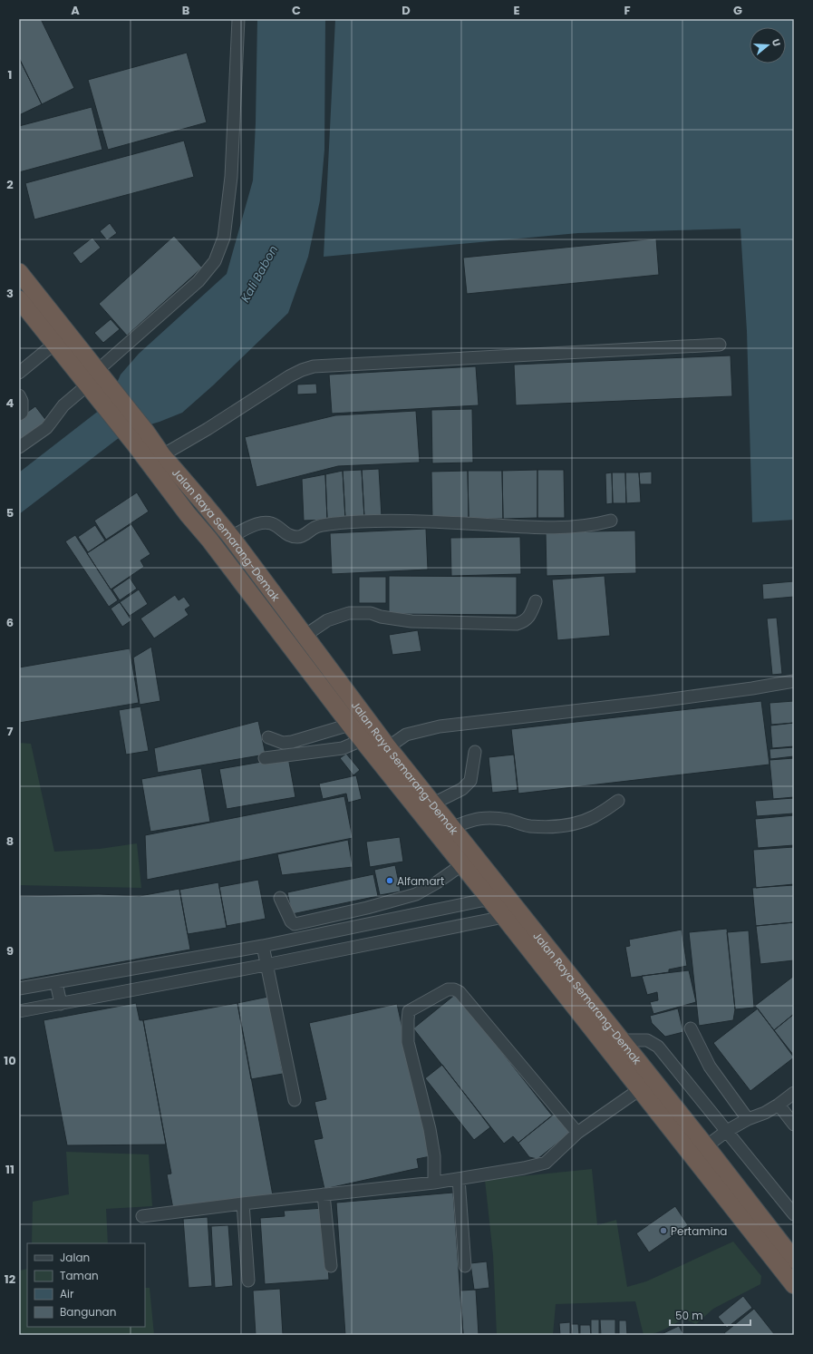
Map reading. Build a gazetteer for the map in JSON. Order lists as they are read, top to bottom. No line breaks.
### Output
{"streets":{"highway":["Jalan Raya Semarang-Demak"]},"water":["Kali Babon"],"places":["Alfamart","Pertamina"],"legend":["Jalan","Taman","Air","Bangunan"],"scale_bar":"50 m","north":"right","grid":{"columns":["A","B","C","D","E","F","G"],"rows":["1","2","3","4","5","6","7","8","9","10","11","12"]}}
